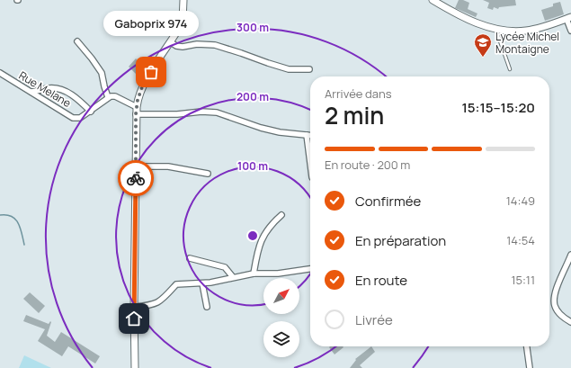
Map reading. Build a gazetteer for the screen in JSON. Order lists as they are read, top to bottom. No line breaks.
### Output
{"streets":{"street":["Rue Melane"]},"places":{"school or university":["Lycée Michel Montaigne"],"other":["Gaboprix 974"]},"north":"top right","page":{"bubble":"Gaboprix 974","heading":["2 min","Arrivée dans","15:15–15:20"],"bar":"En route · 200 m","list":[["Confirmée","14:49"],["En préparation","14:54"],["En route","15:11"],"Livrée"]},"rings":["300 m","200 m","100 m"]}
